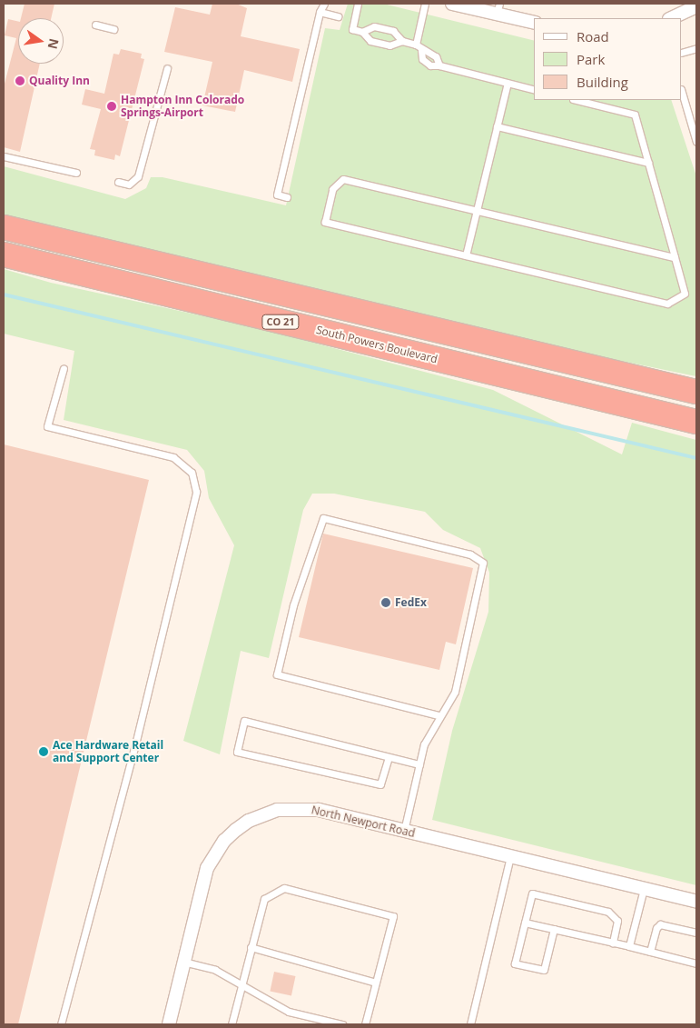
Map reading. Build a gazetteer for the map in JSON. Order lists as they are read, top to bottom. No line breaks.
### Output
{"streets":{"highway":["CO 21","South Powers Boulevard"],"street":["North Newport Road"]},"places":["Quality Inn","Hampton Inn Colorado Springs-Airport","FedEx","Ace Hardware Retail and Support Center"],"legend":["Road","Park","Building"],"north":"right"}
